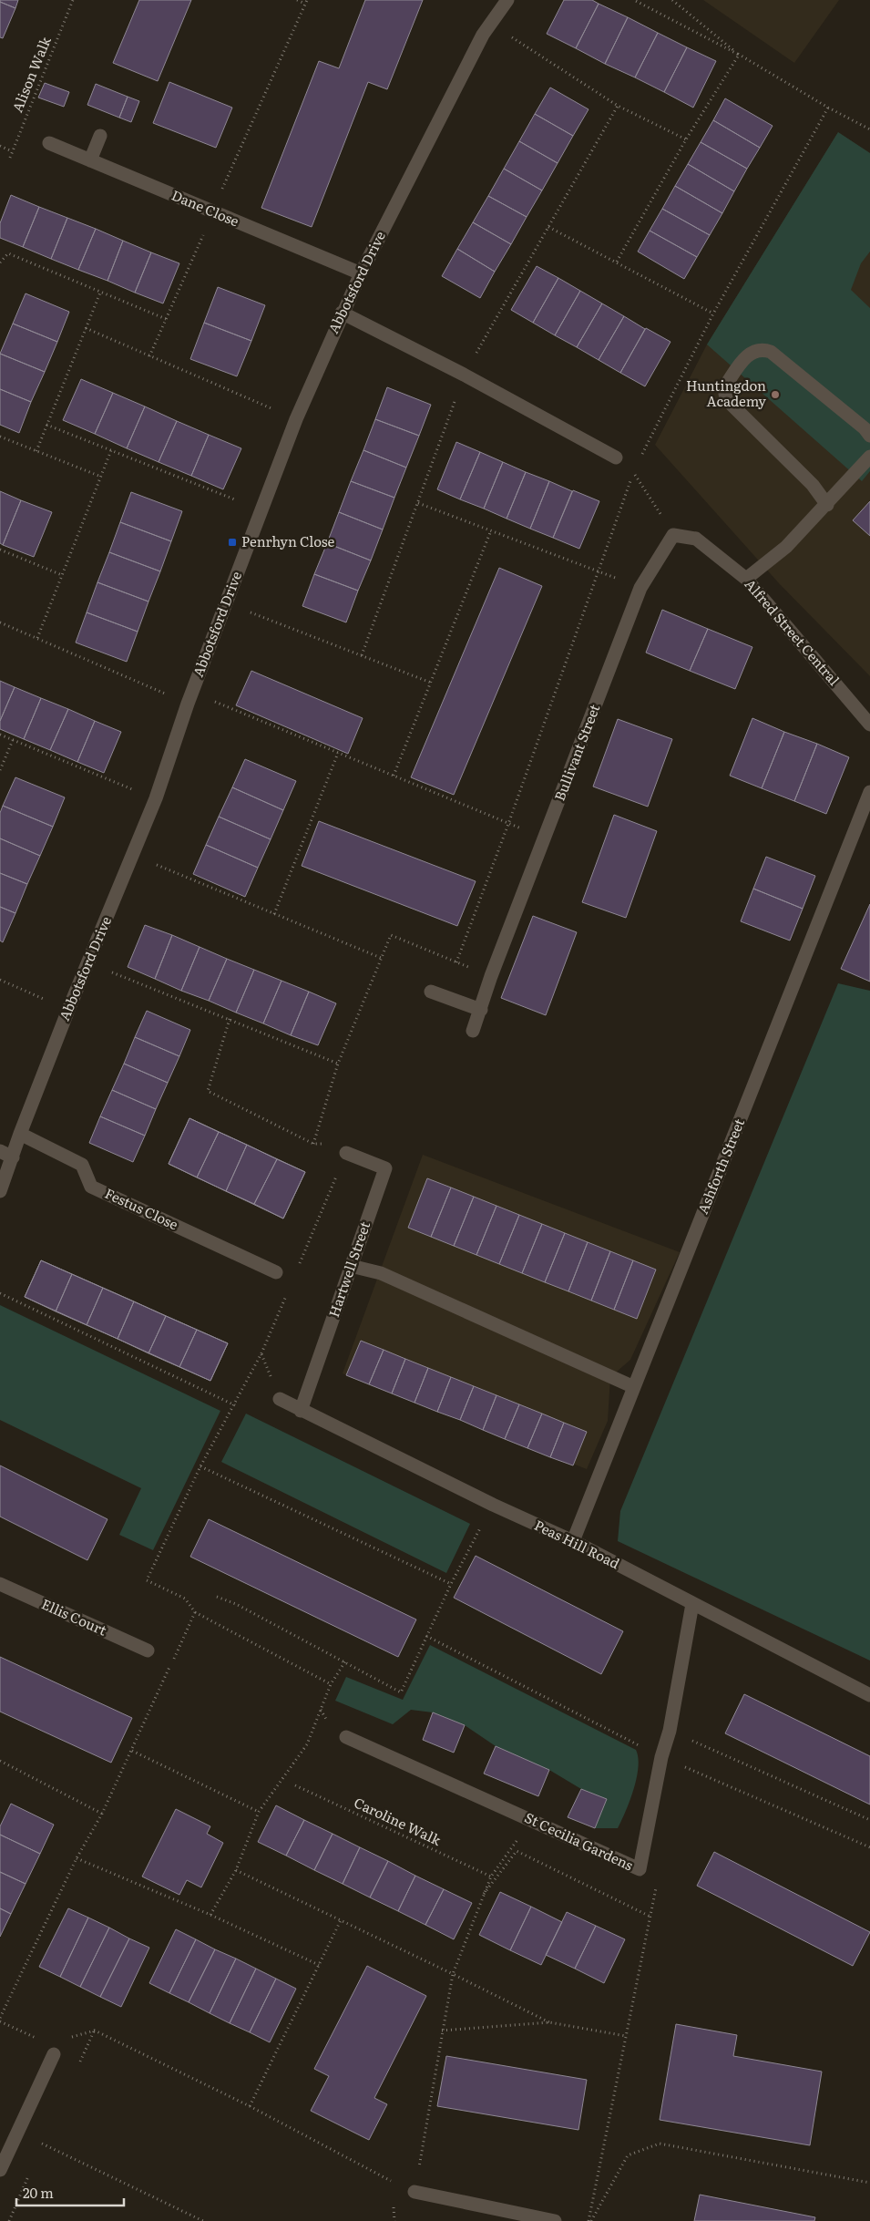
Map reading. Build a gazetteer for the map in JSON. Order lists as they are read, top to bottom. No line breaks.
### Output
{"streets":{"street":["Dane Close","Abbotsford Drive","Alfred Street Central","Bullivant Street","Ashforth Street","Festus Close","Hartwell Street","Peas Hill Road","Ellis Court","St Cecilia Gardens"],"path":["Alison Walk","Caroline Walk"]},"crossings":[["Dane Close","Abbotsford Drive"],["Abbotsford Drive","Festus Close"],["Alfred Street Central","Bullivant Street"],["Ashforth Street","Peas Hill Road"],["Hartwell Street","Peas Hill Road"],["Peas Hill Road","St Cecilia Gardens"]],"places":{"other":["Huntingdon Academy"],"transit":["Penrhyn Close"]},"scale_bar":"20 m"}
